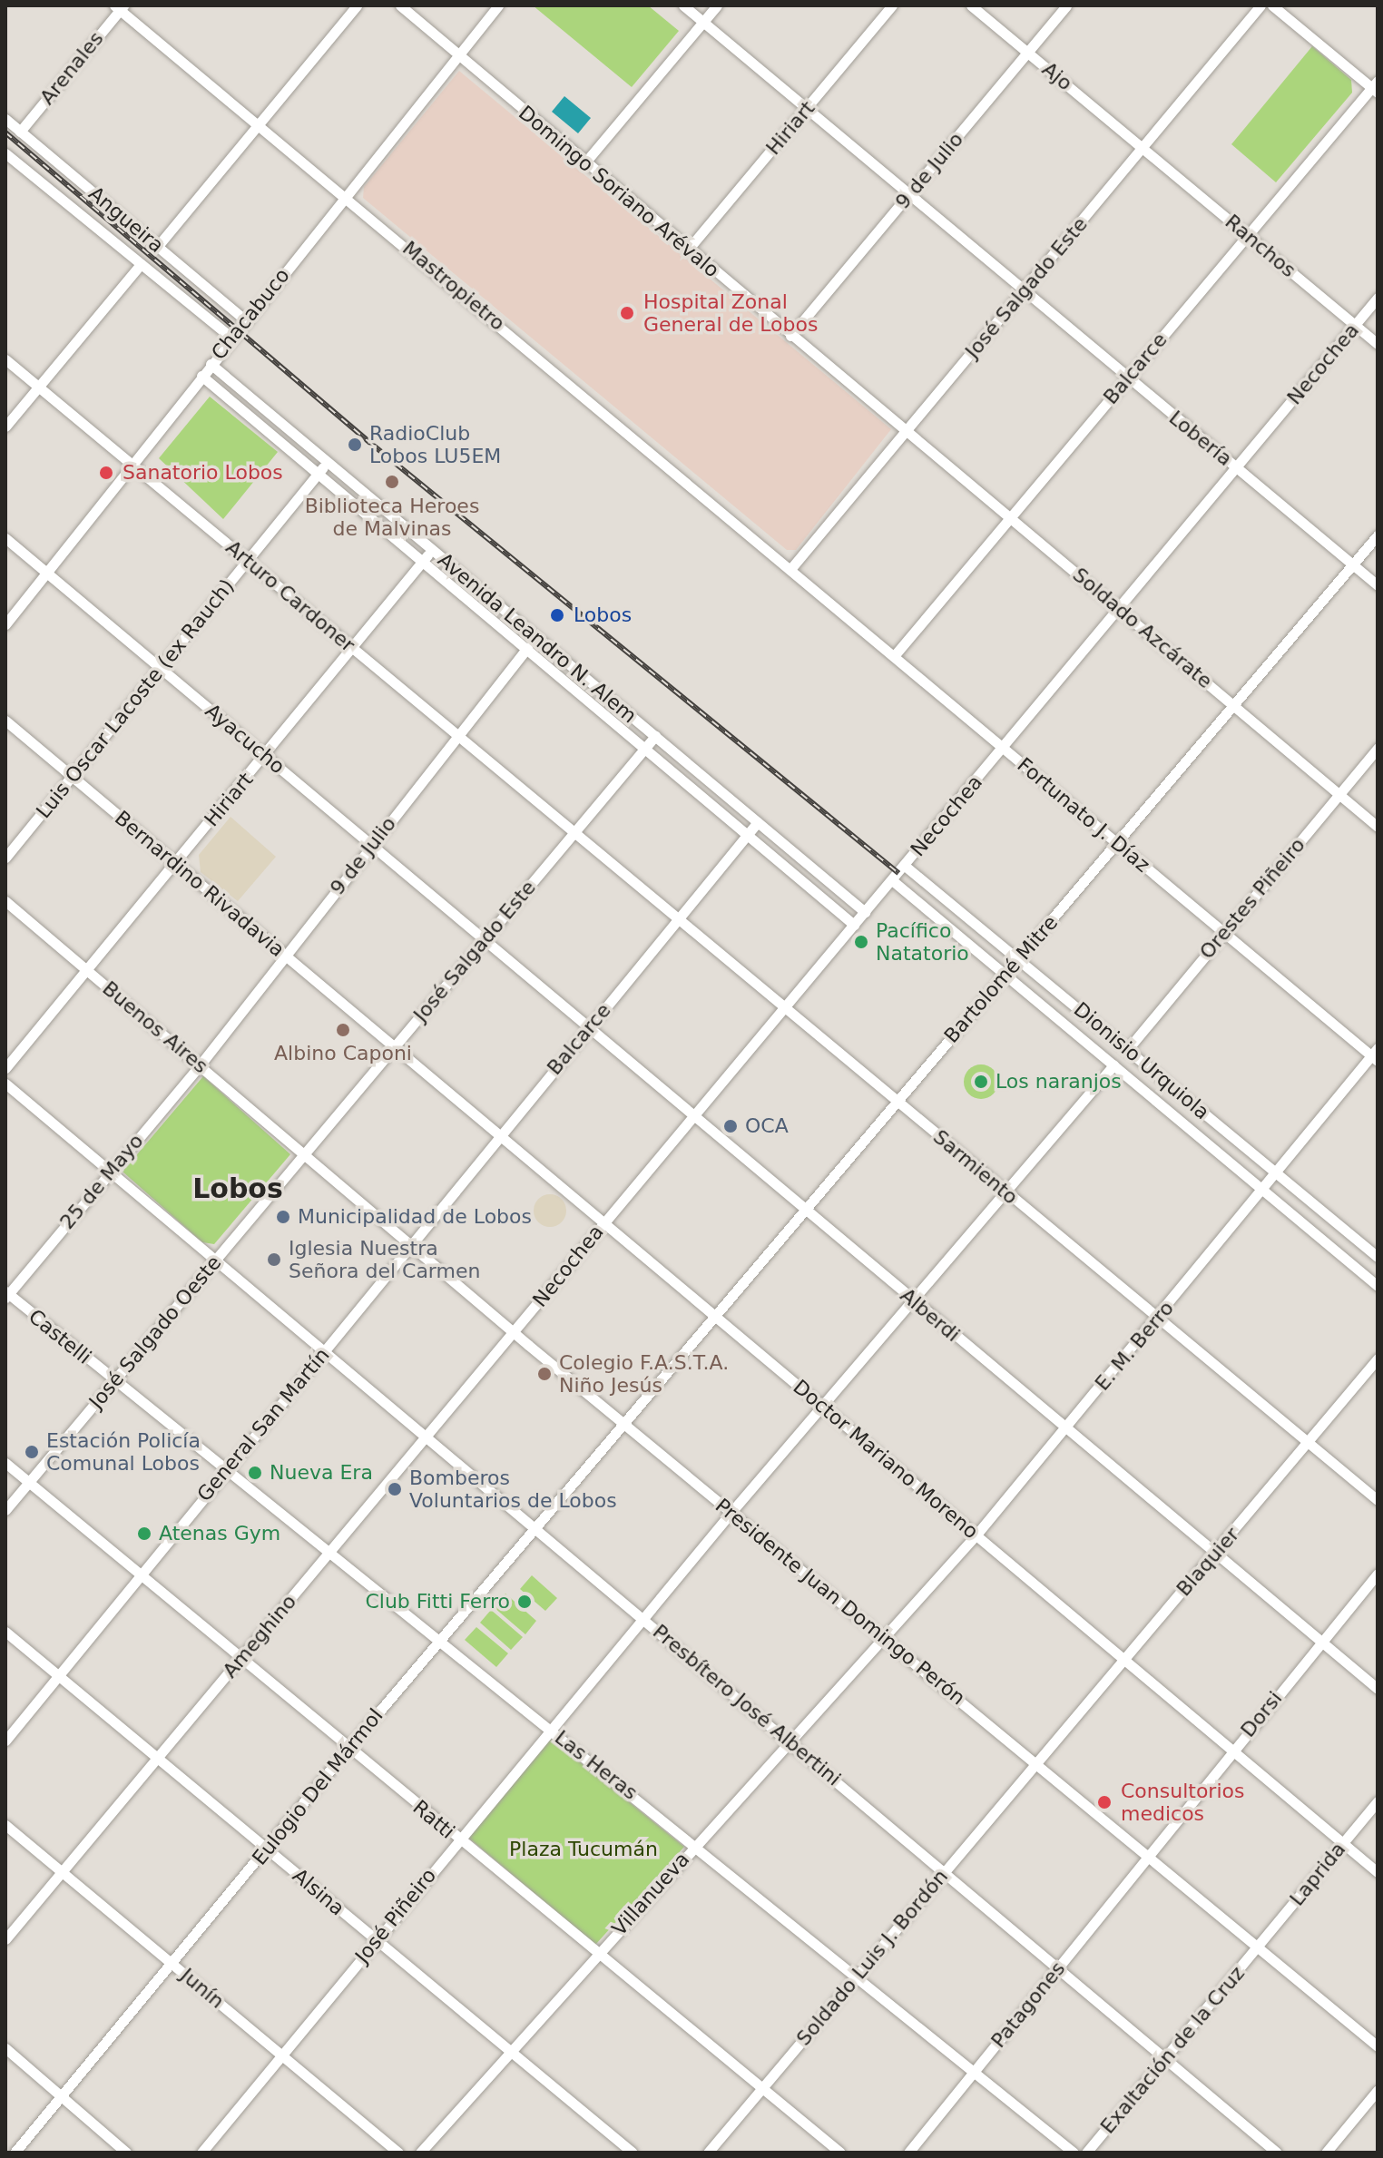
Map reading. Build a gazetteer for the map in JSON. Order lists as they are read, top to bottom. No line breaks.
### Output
{"streets":{"street":["Arenales","Ajo","Hiriart","9 de Julio","Domingo Soriano Arévalo","Angueira","Ranchos","Mastropietro","José Salgado Este","Chacabuco","Necochea","Balcarce","Lobería","Arturo Cardoner","Soldado Azcárate","Avenida Leandro N. Alem","Luis Oscar Lacoste (ex Rauch)","Ayacucho","Fortunato J. Díaz","Bernardino Rivadavia","Orestes Piñeiro","Bartolomé Mitre","Buenos Aires","Dionisio Urquiola","Sarmiento","25 de Mayo","Alberdi","José Salgado Oeste","Castelli","E. M. Berro","General San Martín","Doctor Mariano Moreno","Blaquier","Presidente Juan Domingo Perón","Ameghino","Presbítero José Albertini","Dorsi","Las Heras","Eulogio Del Mármol","Ratti","Laprida","Alsina","Villanueva","José Piñeiro","Soldado Luis J. Bordón","Junín","Patagones","Exaltación de la Cruz"]},"crossings":[["Arenales","Angueira"],["Arenales","Mastropietro"],["Ajo","9 de Julio"],["Ajo","Ranchos"],["Ajo","José Salgado Este"],["Hiriart","Domingo Soriano Arévalo"],["Hiriart","Lobería"],["Hiriart","Arturo Cardoner"],["Hiriart","Avenida Leandro N. Alem"],["Hiriart","Ayacucho"],["Hiriart","Bernardino Rivadavia"],["Hiriart","Buenos Aires"],["9 de Julio","Domingo Soriano Arévalo"],["9 de Julio","Lobería"],["9 de Julio","Arturo Cardoner"],["9 de Julio","Avenida Leandro N. Alem"],["9 de Julio","Ayacucho"],["9 de Julio","Bernardino Rivadavia"],["9 de Julio","Buenos Aires"],["9 de Julio","25 de Mayo"],["Domingo Soriano Arévalo","José Salgado Este"],["Domingo Soriano Arévalo","Chacabuco"],["Domingo Soriano Arévalo","Soldado Azcárate"],["Angueira","Chacabuco"],["Ranchos","José Salgado Este"],["Ranchos","Necochea"],["Ranchos","Balcarce"],["Mastropietro","José Salgado Este"],["Mastropietro","Chacabuco"],["Mastropietro","Fortunato J. Díaz"],["José Salgado Este","Lobería"],["José Salgado Este","Arturo Cardoner"],["José Salgado Este","Soldado Azcárate"],["José Salgado Este","Avenida Leandro N. Alem"],["José Salgado Este","Ayacucho"],["José Salgado Este","Fortunato J. Díaz"],["José Salgado Este","Bernardino Rivadavia"],["José Salgado Este","Buenos Aires"],["José Salgado Este","Sarmiento"],["José Salgado Este","Alberdi"],["José Salgado Este","José Salgado Oeste"],["José Salgado Este","Doctor Mariano Moreno"],["José Salgado Este","Presidente Juan Domingo Perón"],["Chacabuco","Arturo Cardoner"],["Chacabuco","Avenida Leandro N. Alem"],["Chacabuco","Ayacucho"],["Necochea","Lobería"],["Necochea","Soldado Azcárate"],["Necochea","Avenida Leandro N. Alem"],["Necochea","Fortunato J. Díaz"],["Necochea","Dionisio Urquiola"],["Necochea","Sarmiento"],["Necochea","Alberdi"],["Necochea","Doctor Mariano Moreno"],["Necochea","Presidente Juan Domingo Perón"],["Necochea","Ameghino"],["Balcarce","Lobería"],["Balcarce","Soldado Azcárate"],["Balcarce","Avenida Leandro N. Alem"],["Balcarce","Fortunato J. Díaz"],["Balcarce","Sarmiento"],["Balcarce","Alberdi"],["Balcarce","General San Martín"],["Balcarce","Doctor Mariano Moreno"],["Balcarce","Presidente Juan Domingo Perón"],["Lobería","Bartolomé Mitre"],["Arturo Cardoner","Luis Oscar Lacoste (ex Rauch)"],["Arturo Cardoner","Sarmiento"],["Soldado Azcárate","Orestes Piñeiro"],["Soldado Azcárate","Bartolomé Mitre"],["Avenida Leandro N. Alem","Luis Oscar Lacoste (ex Rauch)"],["Luis Oscar Lacoste (ex Rauch)","Ayacucho"],["Luis Oscar Lacoste (ex Rauch)","Bernardino Rivadavia"],["Ayacucho","Alberdi"],["Fortunato J. Díaz","Orestes Piñeiro"],["Fortunato J. Díaz","Bartolomé Mitre"],["Fortunato J. Díaz","E. M. Berro"],["Bernardino Rivadavia","Doctor Mariano Moreno"],["Orestes Piñeiro","Dionisio Urquiola"],["Bartolomé Mitre","Dionisio Urquiola"],["Bartolomé Mitre","Sarmiento"],["Bartolomé Mitre","Alberdi"],["Bartolomé Mitre","Doctor Mariano Moreno"],["Bartolomé Mitre","Presidente Juan Domingo Perón"],["Bartolomé Mitre","Eulogio Del Mármol"],["Buenos Aires","25 de Mayo"],["Buenos Aires","José Salgado Oeste"],["Buenos Aires","Presidente Juan Domingo Perón"],["Dionisio Urquiola","E. M. Berro"],["Sarmiento","E. M. Berro"],["Sarmiento","Blaquier"],["25 de Mayo","Castelli"],["25 de Mayo","Presbítero José Albertini"],["Alberdi","E. M. Berro"],["Alberdi","Blaquier"],["Alberdi","Dorsi"],["José Salgado Oeste","Castelli"],["José Salgado Oeste","Presidente Juan Domingo Perón"],["José Salgado Oeste","Presbítero José Albertini"],["José Salgado Oeste","Las Heras"],["José Salgado Oeste","Ratti"],["Castelli","Las Heras"],["E. M. Berro","Doctor Mariano Moreno"],["E. M. Berro","Presidente Juan Domingo Perón"],["E. M. Berro","Villanueva"],["General San Martín","Presidente Juan Domingo Perón"],["General San Martín","Presbítero José Albertini"],["General San Martín","Las Heras"],["General San Martín","Ratti"],["General San Martín","Alsina"],["Doctor Mariano Moreno","Blaquier"],["Doctor Mariano Moreno","Dorsi"],["Doctor Mariano Moreno","Laprida"],["Blaquier","Presidente Juan Domingo Perón"],["Blaquier","Soldado Luis J. Bordón"],["Presidente Juan Domingo Perón","Ameghino"],["Presidente Juan Domingo Perón","Dorsi"],["Presidente Juan Domingo Perón","Eulogio Del Mármol"],["Presidente Juan Domingo Perón","Laprida"],["Presidente Juan Domingo Perón","Villanueva"],["Presidente Juan Domingo Perón","José Piñeiro"],["Presidente Juan Domingo Perón","Soldado Luis J. Bordón"],["Presidente Juan Domingo Perón","Patagones"],["Presidente Juan Domingo Perón","Exaltación de la Cruz"],["Ameghino","Presbítero José Albertini"],["Ameghino","Las Heras"],["Ameghino","Ratti"],["Ameghino","Alsina"],["Ameghino","Junín"],["Presbítero José Albertini","Eulogio Del Mármol"],["Presbítero José Albertini","Villanueva"],["Presbítero José Albertini","José Piñeiro"],["Presbítero José Albertini","Soldado Luis J. Bordón"],["Presbítero José Albertini","Patagones"],["Presbítero José Albertini","Exaltación de la Cruz"],["Dorsi","Patagones"],["Las Heras","Eulogio Del Mármol"],["Las Heras","Villanueva"],["Las Heras","José Piñeiro"],["Las Heras","Soldado Luis J. Bordón"],["Las Heras","Patagones"],["Eulogio Del Mármol","Ratti"],["Eulogio Del Mármol","Alsina"],["Eulogio Del Mármol","Junín"],["Ratti","Villanueva"],["Ratti","José Piñeiro"],["Ratti","Soldado Luis J. Bordón"],["Laprida","Exaltación de la Cruz"],["Alsina","Villanueva"],["Alsina","José Piñeiro"],["José Piñeiro","Junín"]],"districts":["Lobos"],"parks":["Plaza Tucumán"],"places":["Hospital Zonal General de Lobos","RadioClub Lobos LU5EM","Sanatorio Lobos","Biblioteca Heroes de Malvinas","Lobos","Pacífico Natatorio","Albino Caponi","Los naranjos","OCA","Municipalidad de Lobos","Iglesia Nuestra Señora del Carmen","Colegio F.A.S.T.A. Niño Jesús","Estación Policía Comunal Lobos","Nueva Era","Bomberos Voluntarios de Lobos","Atenas Gym","Club Fitti Ferro","Consultorios medicos"]}
